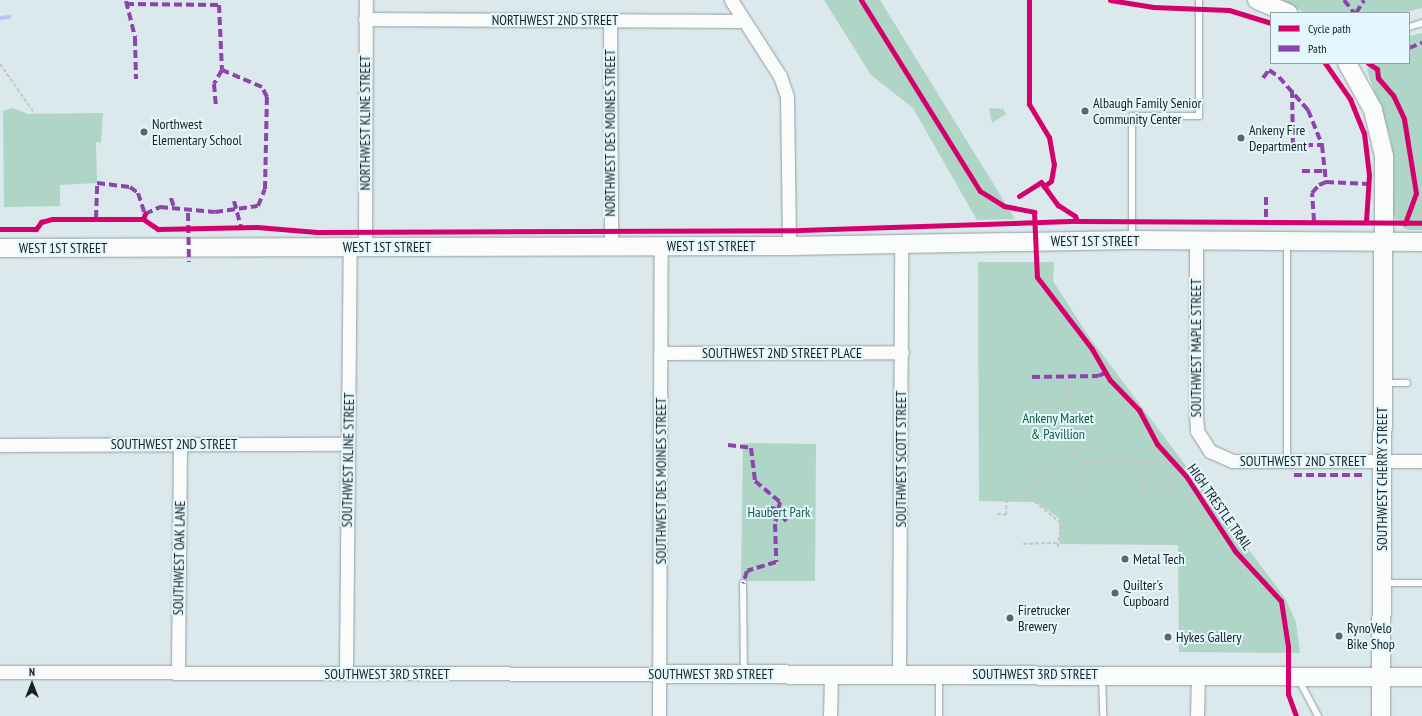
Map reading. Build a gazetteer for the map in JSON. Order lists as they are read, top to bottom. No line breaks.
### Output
{"streets":{"street":["NORTHWEST 2ND STREET","NORTHWEST KLINE STREET","NORTHWEST DES MOINES STREET","WEST 1ST STREET","SOUTHWEST MAPLE STREET","SOUTHWEST 2ND STREET PLACE","SOUTHWEST 2ND STREET","SOUTHWEST SCOTT STREET","SOUTHWEST KLINE STREET","SOUTHWEST CHERRY STREET","SOUTHWEST DES MOINES STREET","SOUTHWEST OAK LANE","SOUTHWEST 3RD STREET"],"cycle path":["HIGH TRESTLE TRAIL"]},"crossings":[["NORTHWEST 2ND STREET","NORTHWEST KLINE STREET"],["NORTHWEST 2ND STREET","NORTHWEST DES MOINES STREET"],["NORTHWEST KLINE STREET","WEST 1ST STREET"],["NORTHWEST KLINE STREET","SOUTHWEST KLINE STREET"],["NORTHWEST DES MOINES STREET","WEST 1ST STREET"],["WEST 1ST STREET","SOUTHWEST MAPLE STREET"],["WEST 1ST STREET","SOUTHWEST SCOTT STREET"],["WEST 1ST STREET","SOUTHWEST KLINE STREET"],["WEST 1ST STREET","SOUTHWEST CHERRY STREET"],["WEST 1ST STREET","SOUTHWEST DES MOINES STREET"],["SOUTHWEST MAPLE STREET","SOUTHWEST 2ND STREET"],["SOUTHWEST 2ND STREET PLACE","SOUTHWEST SCOTT STREET"],["SOUTHWEST 2ND STREET PLACE","SOUTHWEST DES MOINES STREET"],["SOUTHWEST 2ND STREET","SOUTHWEST KLINE STREET"],["SOUTHWEST 2ND STREET","SOUTHWEST CHERRY STREET"],["SOUTHWEST 2ND STREET","SOUTHWEST OAK LANE"],["SOUTHWEST SCOTT STREET","SOUTHWEST 3RD STREET"],["SOUTHWEST KLINE STREET","SOUTHWEST 3RD STREET"],["SOUTHWEST CHERRY STREET","SOUTHWEST 3RD STREET"],["SOUTHWEST DES MOINES STREET","SOUTHWEST 3RD STREET"],["SOUTHWEST OAK LANE","SOUTHWEST 3RD STREET"]],"parks":["Ankeny Market & Pavillion","Haubert Park"],"places":["Albaugh Family Senior Community Center","Northwest Elementary School","Ankeny Fire Department","Metal Tech","Quilter's Cupboard","Firetrucker Brewery","RynoVelo Bike Shop","Hykes Gallery"],"legend":["Cycle path","Path"],"north":"top"}
